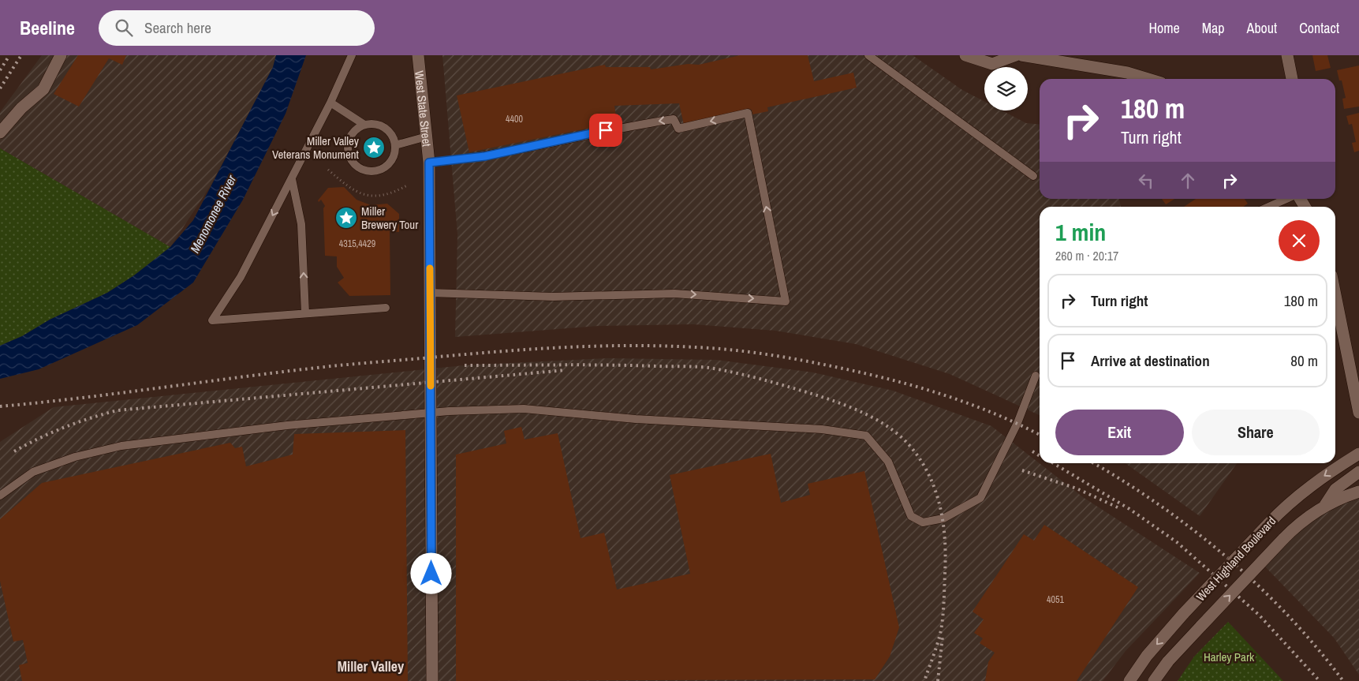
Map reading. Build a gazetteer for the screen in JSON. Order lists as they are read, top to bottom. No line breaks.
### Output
{"streets":{"street":["West State Street","West Highland Boulevard"]},"districts":["Miller Valley"],"water":["Menomonee River"],"parks":["Harley Park"],"places":{"place":["Miller Valley Veterans Monument","Miller Brewery Tour"]},"house_numbers":["4400","4315,4429","4051"],"page":{"header":"Beeline","search":"Search here","nav":["Home","Map","About","Contact"],"turn":["180 m","Turn right"],"heading":["1 min","260 m · 20:17"],"list":[{"name":"Turn right","value":"180 m"},{"name":"Arrive at destination","value":"80 m"}],"buttons":["Exit","Share"]}}
